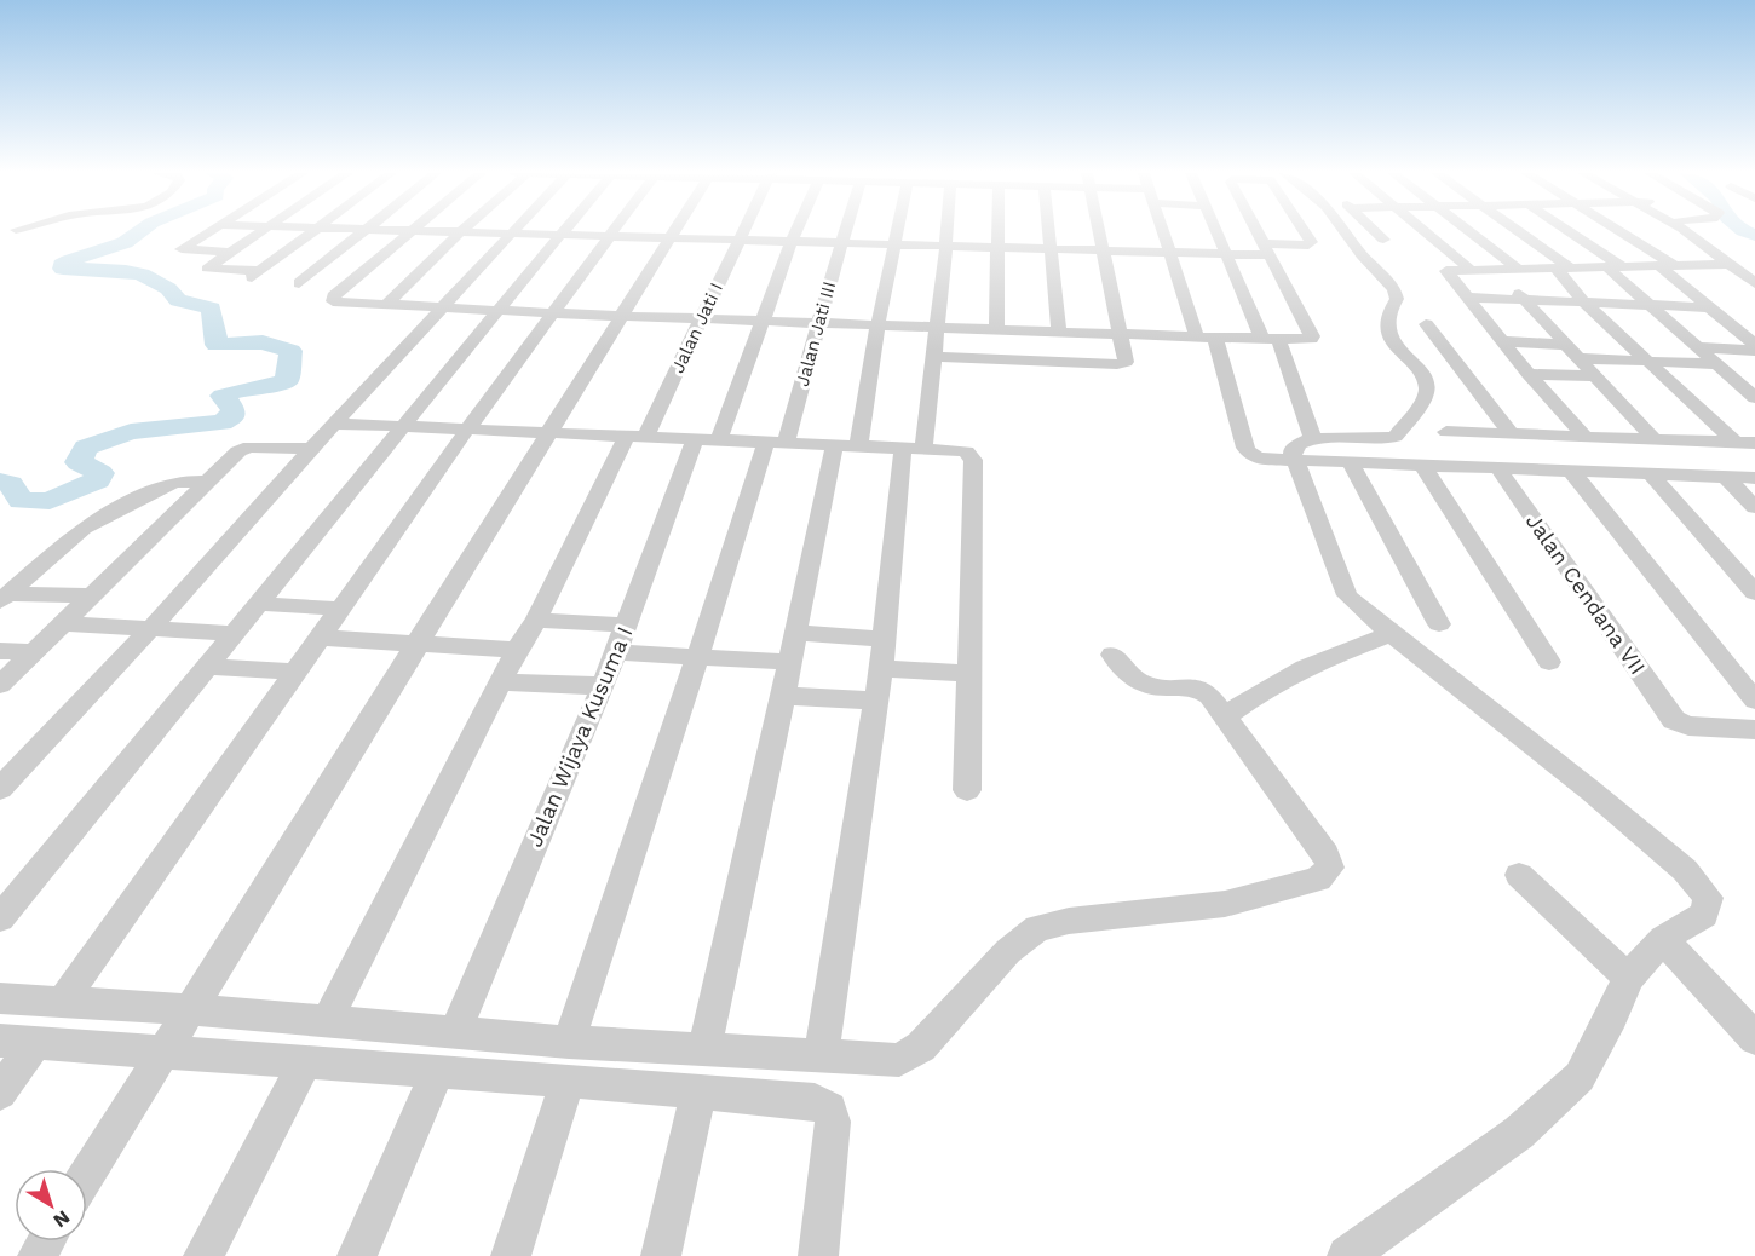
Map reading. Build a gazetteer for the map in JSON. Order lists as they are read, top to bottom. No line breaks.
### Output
{"streets":{"street":["Jalan Jati I","Jalan Jati III","Jalan Cendana VII","Jalan Wijaya Kusuma I"]},"north":"bottom right"}
